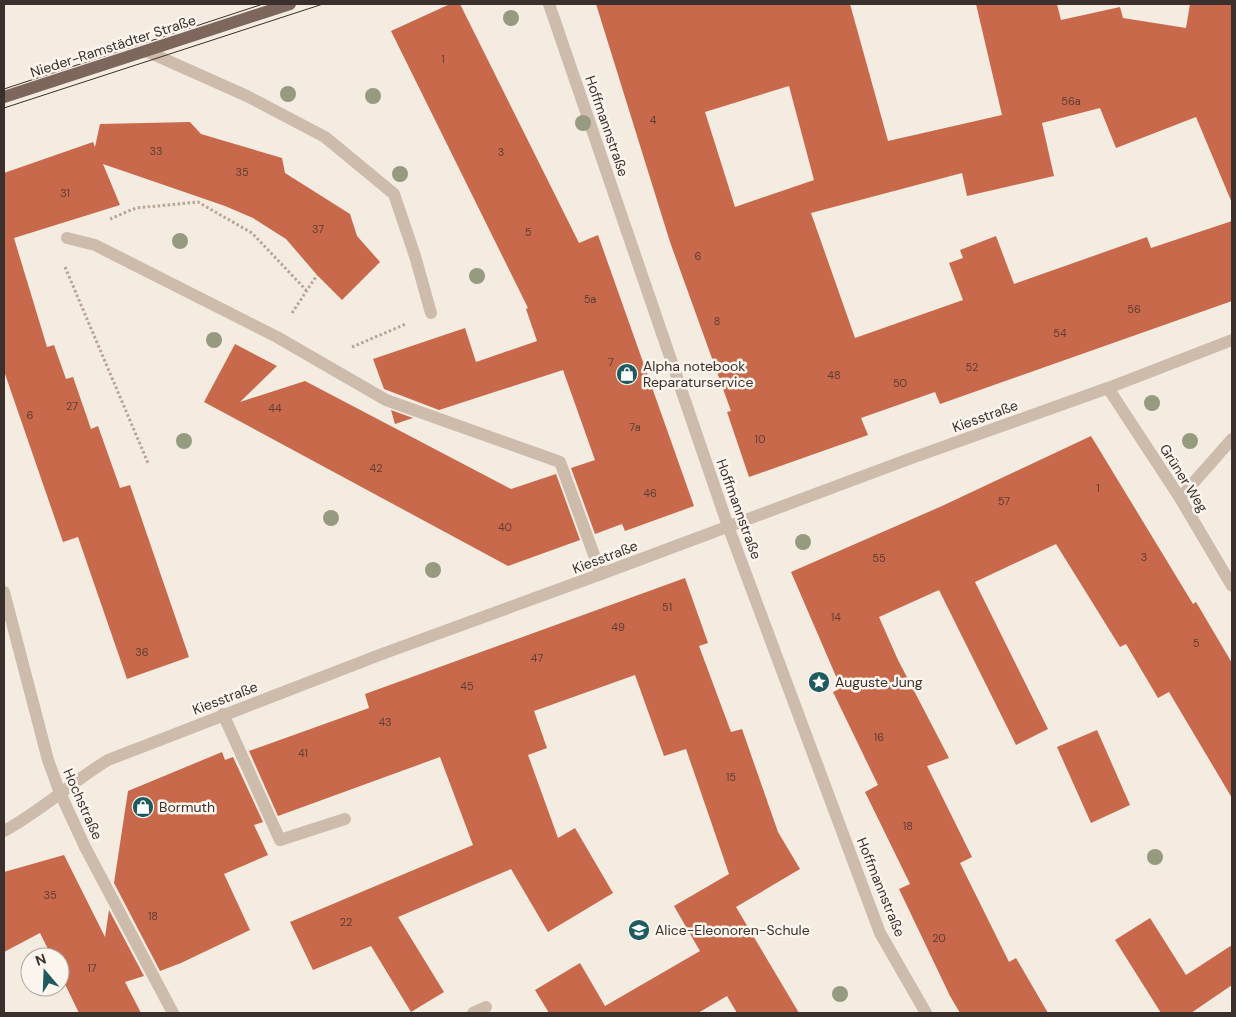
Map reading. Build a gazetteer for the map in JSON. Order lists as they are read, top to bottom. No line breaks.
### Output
{"streets":{"main road":["Nieder-Ramstädter Straße"],"street":["Hoffmannstraße","Kiesstraße","Grüner Weg","Hochstraße"]},"crossings":[["Hoffmannstraße","Kiesstraße"],["Kiesstraße","Grüner Weg"],["Kiesstraße","Hochstraße"]],"places":{"shop":["Alpha notebook Reparaturservice","Bormuth"],"place":["Auguste Jung"],"school or university":["Alice-Eleonoren-Schule"]},"house_numbers":["1","56a","4","33","3","35","31","37","5","6","5a","56","8","54","7","52","48","50","27","44","6","7a","10","42","1","46","57","40","3","55","51","14","49","5","36","47","45","43","16","41","15","18","35","18","22","20","17"],"north":"top"}
